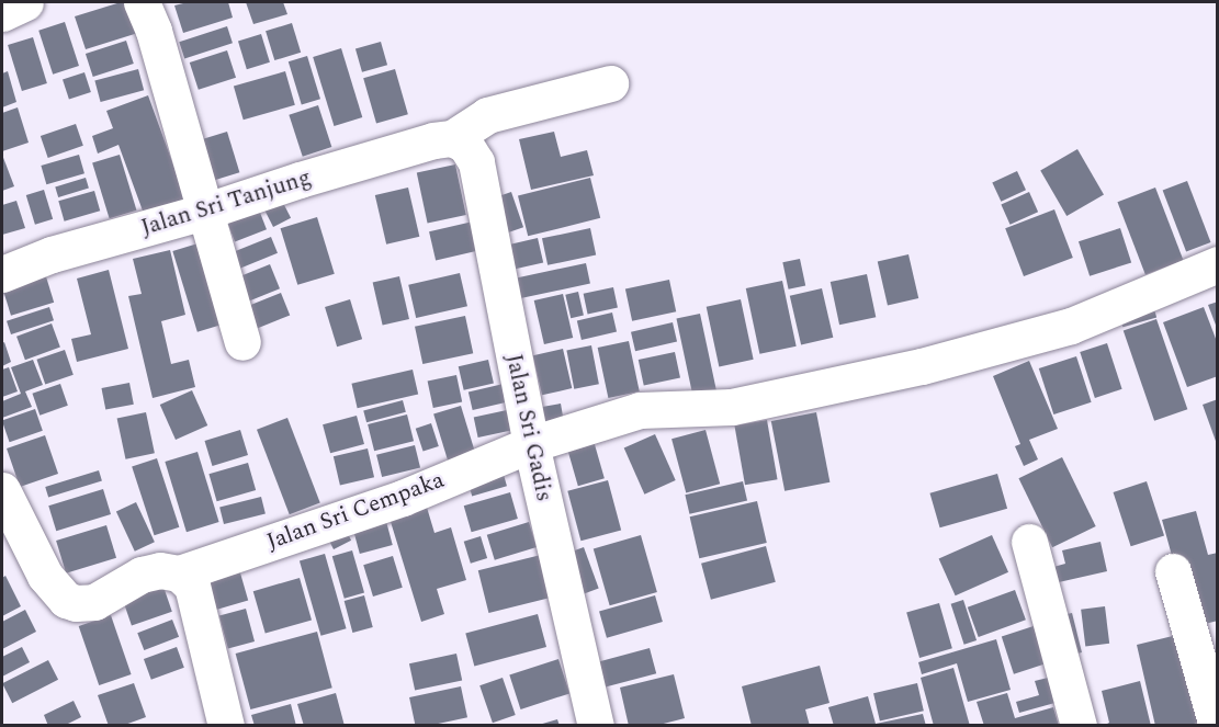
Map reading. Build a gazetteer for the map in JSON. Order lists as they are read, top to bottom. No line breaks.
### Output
{"streets":{"street":["Jalan Sri Tanjung","Jalan Sri Gadis","Jalan Sri Cempaka"]},"crossings":[["Jalan Sri Tanjung","Jalan Sri Gadis"],["Jalan Sri Gadis","Jalan Sri Cempaka"]]}
